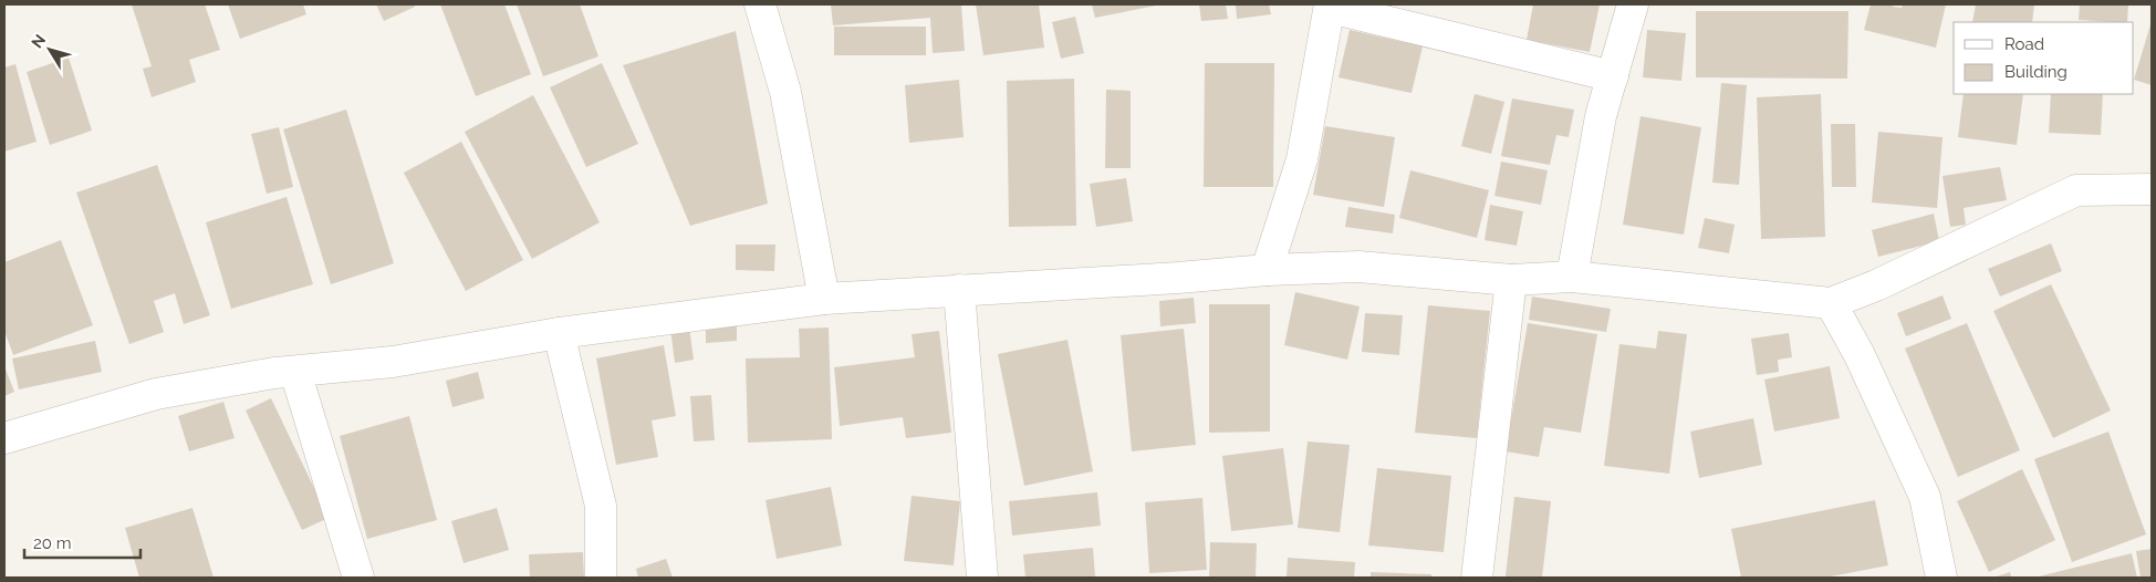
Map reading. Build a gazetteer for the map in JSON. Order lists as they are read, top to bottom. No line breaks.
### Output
{"legend":["Road","Building"],"scale_bar":"20 m","north":"top left"}
